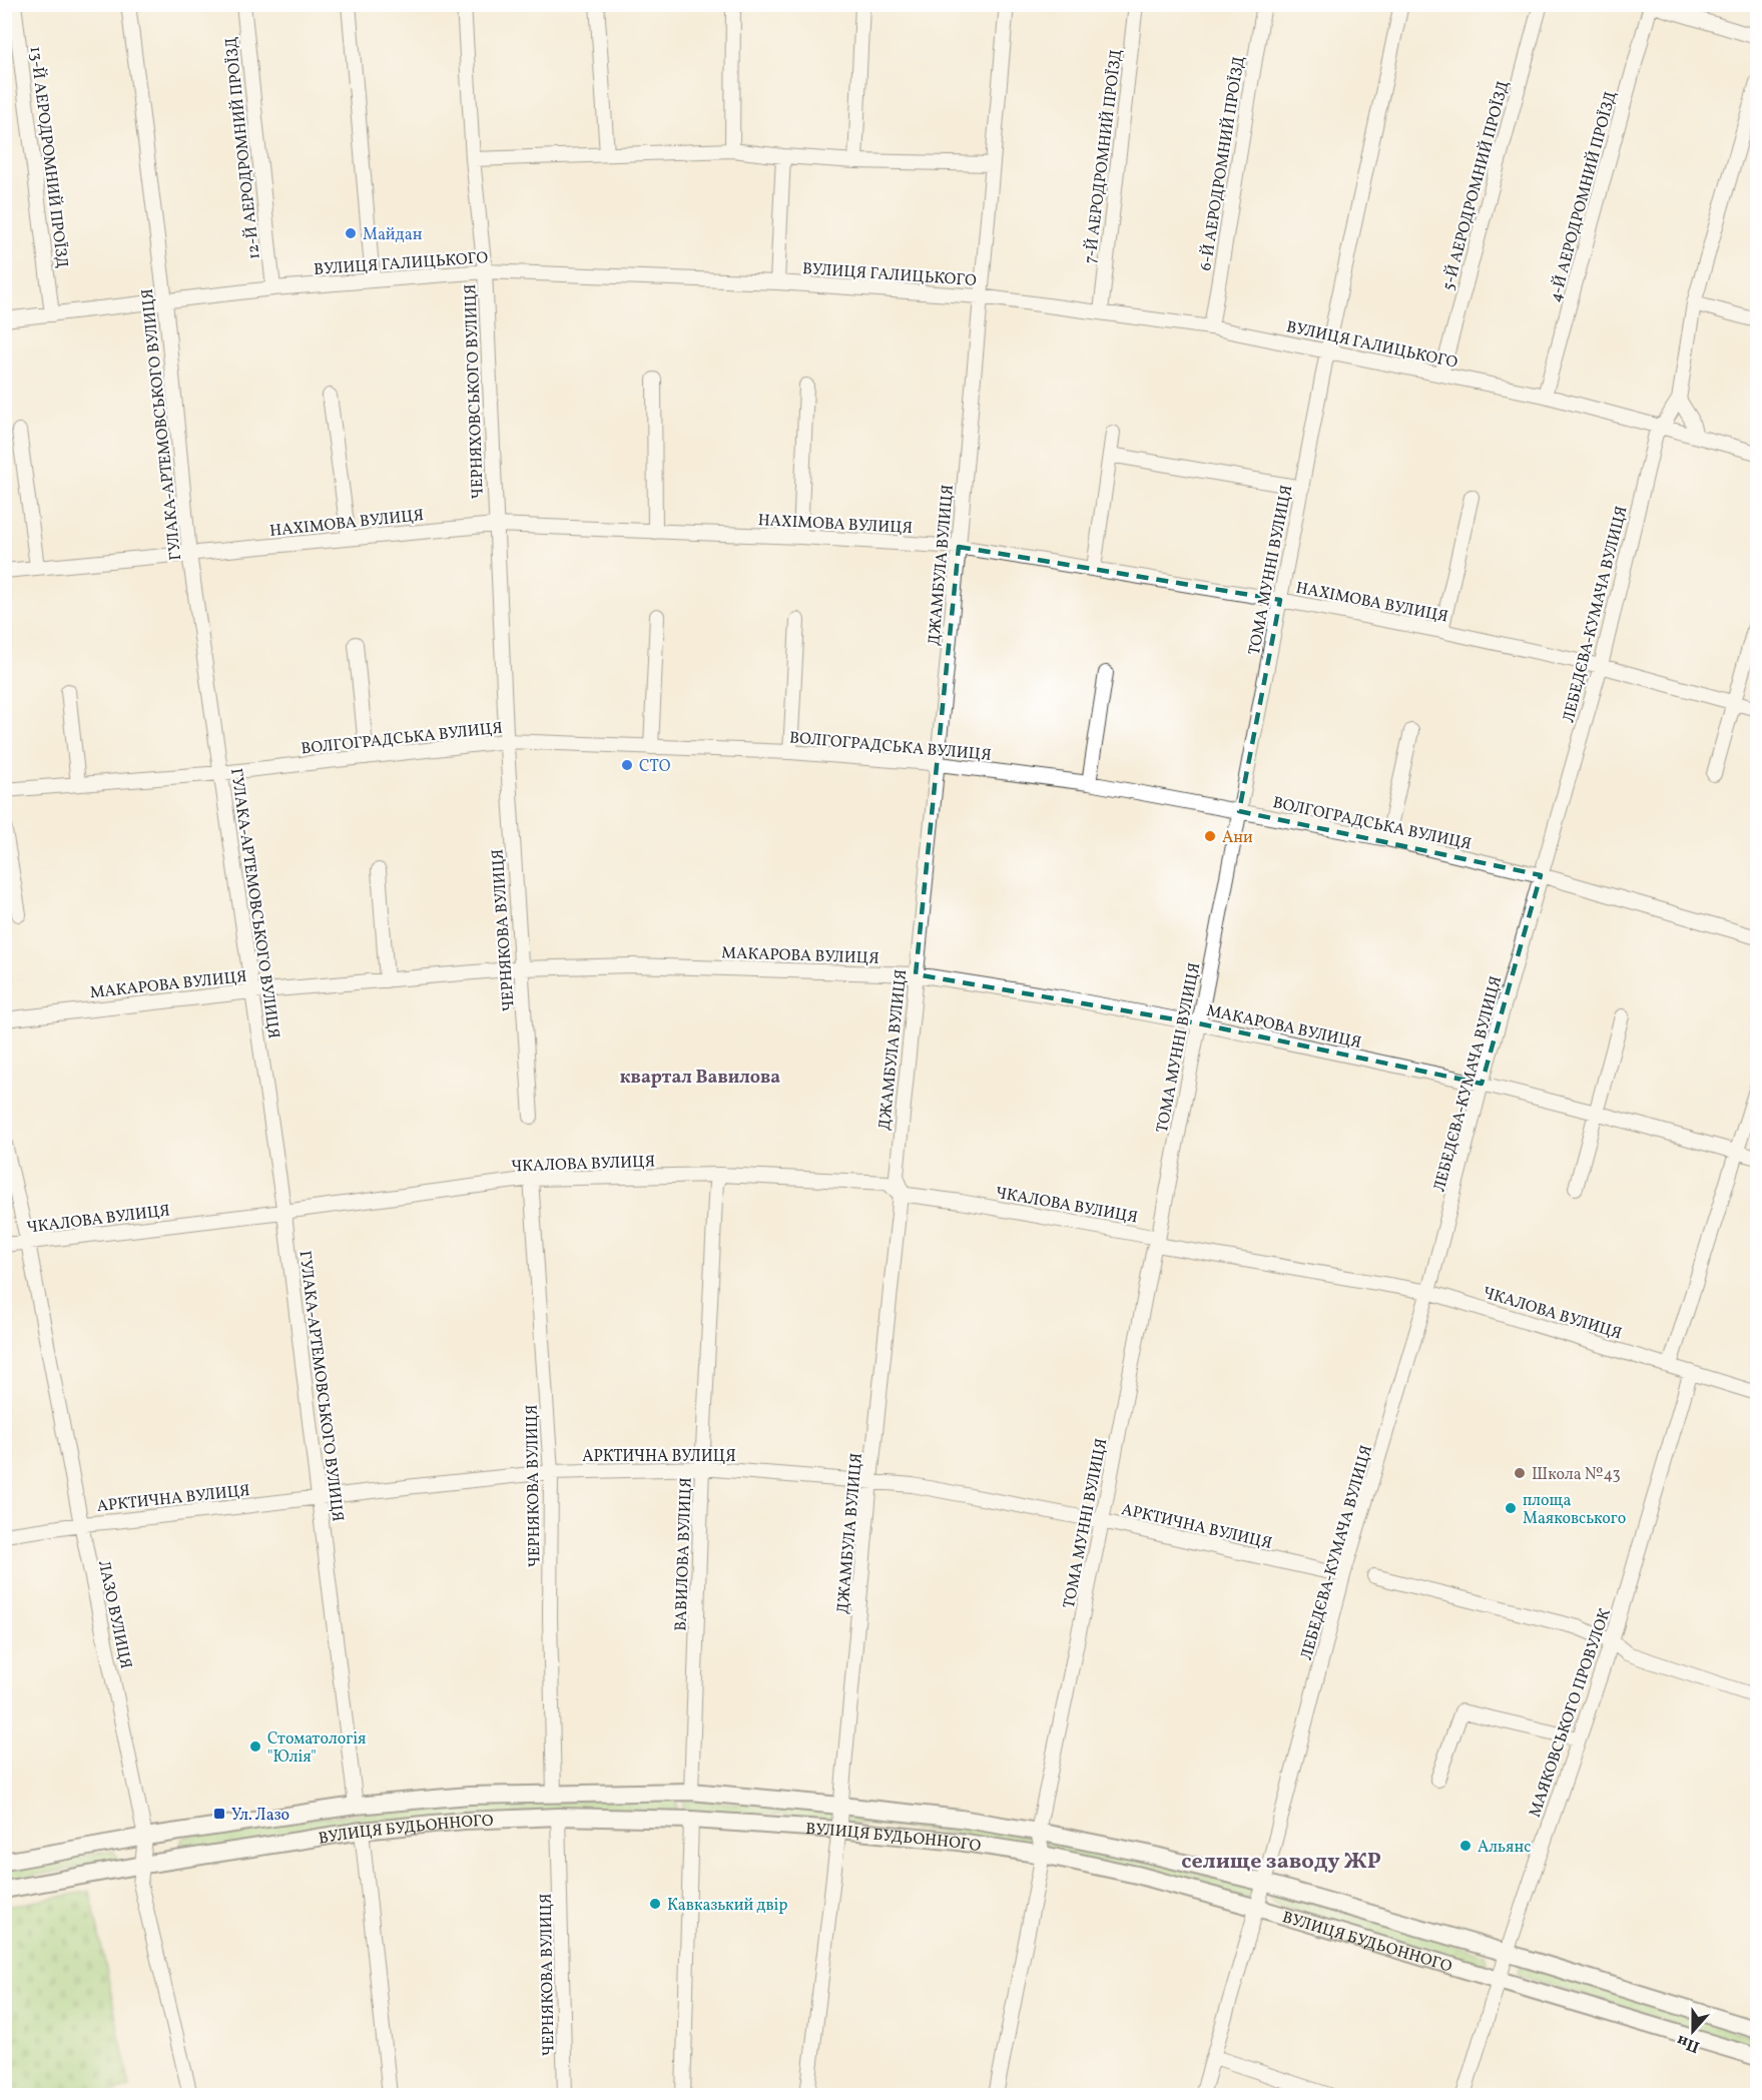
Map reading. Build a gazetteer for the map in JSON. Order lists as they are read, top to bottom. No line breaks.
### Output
{"streets":{"main road":["ВУЛИЦЯ БУДЬОННОГО"],"street":["12-Й АЕРОДРОМНИЙ ПРОЇЗД","7-Й АЕРОДРОМНИЙ ПРОЇЗД","13-Й АЕРОДРОМНИЙ ПРОЇЗД","6-Й АЕРОДРОМНИЙ ПРОЇЗД","5-Й АЕРОДРОМНИЙ ПРОЇЗД","4-Й АЕРОДРОМНИЙ ПРОЇЗД","ВУЛИЦЯ ГАЛИЦЬКОГО","ЧЕРНЯХОВСЬКОГО ВУЛИЦЯ","ГУЛАКА-АРТЕМОВСЬКОГО ВУЛИЦЯ","НАХІМОВА ВУЛИЦЯ","ДЖАМБУЛА ВУЛИЦЯ","ТОМА МУННІ ВУЛИЦЯ","ЛЕБЕДЄВА-КУМАЧА ВУЛИЦЯ","ВОЛГОГРАДСЬКА ВУЛИЦЯ","ЧЕРНЯКОВА ВУЛИЦЯ","МАКАРОВА ВУЛИЦЯ","ЧКАЛОВА ВУЛИЦЯ","АРКТИЧНА ВУЛИЦЯ","ВАВИЛОВА ВУЛИЦЯ","ЛАЗО ВУЛИЦЯ","МАЯКОВСЬКОГО ПРОВУЛОК"]},"crossings":[["12-Й АЕРОДРОМНИЙ ПРОЇЗД","ВУЛИЦЯ ГАЛИЦЬКОГО"],["7-Й АЕРОДРОМНИЙ ПРОЇЗД","ВУЛИЦЯ ГАЛИЦЬКОГО"],["13-Й АЕРОДРОМНИЙ ПРОЇЗД","ВУЛИЦЯ ГАЛИЦЬКОГО"],["6-Й АЕРОДРОМНИЙ ПРОЇЗД","ВУЛИЦЯ ГАЛИЦЬКОГО"],["5-Й АЕРОДРОМНИЙ ПРОЇЗД","ВУЛИЦЯ ГАЛИЦЬКОГО"],["4-Й АЕРОДРОМНИЙ ПРОЇЗД","ВУЛИЦЯ ГАЛИЦЬКОГО"],["ВУЛИЦЯ ГАЛИЦЬКОГО","ЧЕРНЯХОВСЬКОГО ВУЛИЦЯ"],["ВУЛИЦЯ ГАЛИЦЬКОГО","ГУЛАКА-АРТЕМОВСЬКОГО ВУЛИЦЯ"],["ВУЛИЦЯ ГАЛИЦЬКОГО","ДЖАМБУЛА ВУЛИЦЯ"],["ВУЛИЦЯ ГАЛИЦЬКОГО","ТОМА МУННІ ВУЛИЦЯ"],["ВУЛИЦЯ ГАЛИЦЬКОГО","ЛЕБЕДЄВА-КУМАЧА ВУЛИЦЯ"],["ЧЕРНЯХОВСЬКОГО ВУЛИЦЯ","НАХІМОВА ВУЛИЦЯ"],["ЧЕРНЯХОВСЬКОГО ВУЛИЦЯ","ВОЛГОГРАДСЬКА ВУЛИЦЯ"],["ЧЕРНЯХОВСЬКОГО ВУЛИЦЯ","ЧЕРНЯКОВА ВУЛИЦЯ"],["ГУЛАКА-АРТЕМОВСЬКОГО ВУЛИЦЯ","НАХІМОВА ВУЛИЦЯ"],["ГУЛАКА-АРТЕМОВСЬКОГО ВУЛИЦЯ","ВОЛГОГРАДСЬКА ВУЛИЦЯ"],["ГУЛАКА-АРТЕМОВСЬКОГО ВУЛИЦЯ","МАКАРОВА ВУЛИЦЯ"],["ГУЛАКА-АРТЕМОВСЬКОГО ВУЛИЦЯ","ЧКАЛОВА ВУЛИЦЯ"],["ГУЛАКА-АРТЕМОВСЬКОГО ВУЛИЦЯ","АРКТИЧНА ВУЛИЦЯ"],["ГУЛАКА-АРТЕМОВСЬКОГО ВУЛИЦЯ","ВУЛИЦЯ БУДЬОННОГО"],["НАХІМОВА ВУЛИЦЯ","ДЖАМБУЛА ВУЛИЦЯ"],["НАХІМОВА ВУЛИЦЯ","ТОМА МУННІ ВУЛИЦЯ"],["НАХІМОВА ВУЛИЦЯ","ЛЕБЕДЄВА-КУМАЧА ВУЛИЦЯ"],["ДЖАМБУЛА ВУЛИЦЯ","ВОЛГОГРАДСЬКА ВУЛИЦЯ"],["ДЖАМБУЛА ВУЛИЦЯ","МАКАРОВА ВУЛИЦЯ"],["ДЖАМБУЛА ВУЛИЦЯ","ЧКАЛОВА ВУЛИЦЯ"],["ДЖАМБУЛА ВУЛИЦЯ","АРКТИЧНА ВУЛИЦЯ"],["ДЖАМБУЛА ВУЛИЦЯ","ВУЛИЦЯ БУДЬОННОГО"],["ТОМА МУННІ ВУЛИЦЯ","ВОЛГОГРАДСЬКА ВУЛИЦЯ"],["ТОМА МУННІ ВУЛИЦЯ","МАКАРОВА ВУЛИЦЯ"],["ТОМА МУННІ ВУЛИЦЯ","ЧКАЛОВА ВУЛИЦЯ"],["ТОМА МУННІ ВУЛИЦЯ","АРКТИЧНА ВУЛИЦЯ"],["ТОМА МУННІ ВУЛИЦЯ","ВУЛИЦЯ БУДЬОННОГО"],["ЛЕБЕДЄВА-КУМАЧА ВУЛИЦЯ","ВОЛГОГРАДСЬКА ВУЛИЦЯ"],["ЛЕБЕДЄВА-КУМАЧА ВУЛИЦЯ","МАКАРОВА ВУЛИЦЯ"],["ЛЕБЕДЄВА-КУМАЧА ВУЛИЦЯ","ЧКАЛОВА ВУЛИЦЯ"],["ЛЕБЕДЄВА-КУМАЧА ВУЛИЦЯ","АРКТИЧНА ВУЛИЦЯ"],["ЛЕБЕДЄВА-КУМАЧА ВУЛИЦЯ","ВУЛИЦЯ БУДЬОННОГО"],["ВОЛГОГРАДСЬКА ВУЛИЦЯ","ЧЕРНЯКОВА ВУЛИЦЯ"],["ЧЕРНЯКОВА ВУЛИЦЯ","МАКАРОВА ВУЛИЦЯ"],["ЧЕРНЯКОВА ВУЛИЦЯ","ЧКАЛОВА ВУЛИЦЯ"],["ЧЕРНЯКОВА ВУЛИЦЯ","АРКТИЧНА ВУЛИЦЯ"],["ЧЕРНЯКОВА ВУЛИЦЯ","ВУЛИЦЯ БУДЬОННОГО"],["ЧКАЛОВА ВУЛИЦЯ","ВАВИЛОВА ВУЛИЦЯ"],["ЧКАЛОВА ВУЛИЦЯ","ЛАЗО ВУЛИЦЯ"],["ЧКАЛОВА ВУЛИЦЯ","МАЯКОВСЬКОГО ПРОВУЛОК"],["АРКТИЧНА ВУЛИЦЯ","ВАВИЛОВА ВУЛИЦЯ"],["АРКТИЧНА ВУЛИЦЯ","ЛАЗО ВУЛИЦЯ"],["ВАВИЛОВА ВУЛИЦЯ","ВУЛИЦЯ БУДЬОННОГО"],["ЛАЗО ВУЛИЦЯ","ВУЛИЦЯ БУДЬОННОГО"],["МАЯКОВСЬКОГО ПРОВУЛОК","ВУЛИЦЯ БУДЬОННОГО"]],"districts":["квартал Вавилова","селище заводу ЖР"],"places":{"other":["Майдан","СТО","Ани","Школа №43","площа Маяковського","Стоматологія \"Юлія\"","Альянс","Кавказький двір"],"transit":["Ул. Лазо"]},"north":"bottom"}
